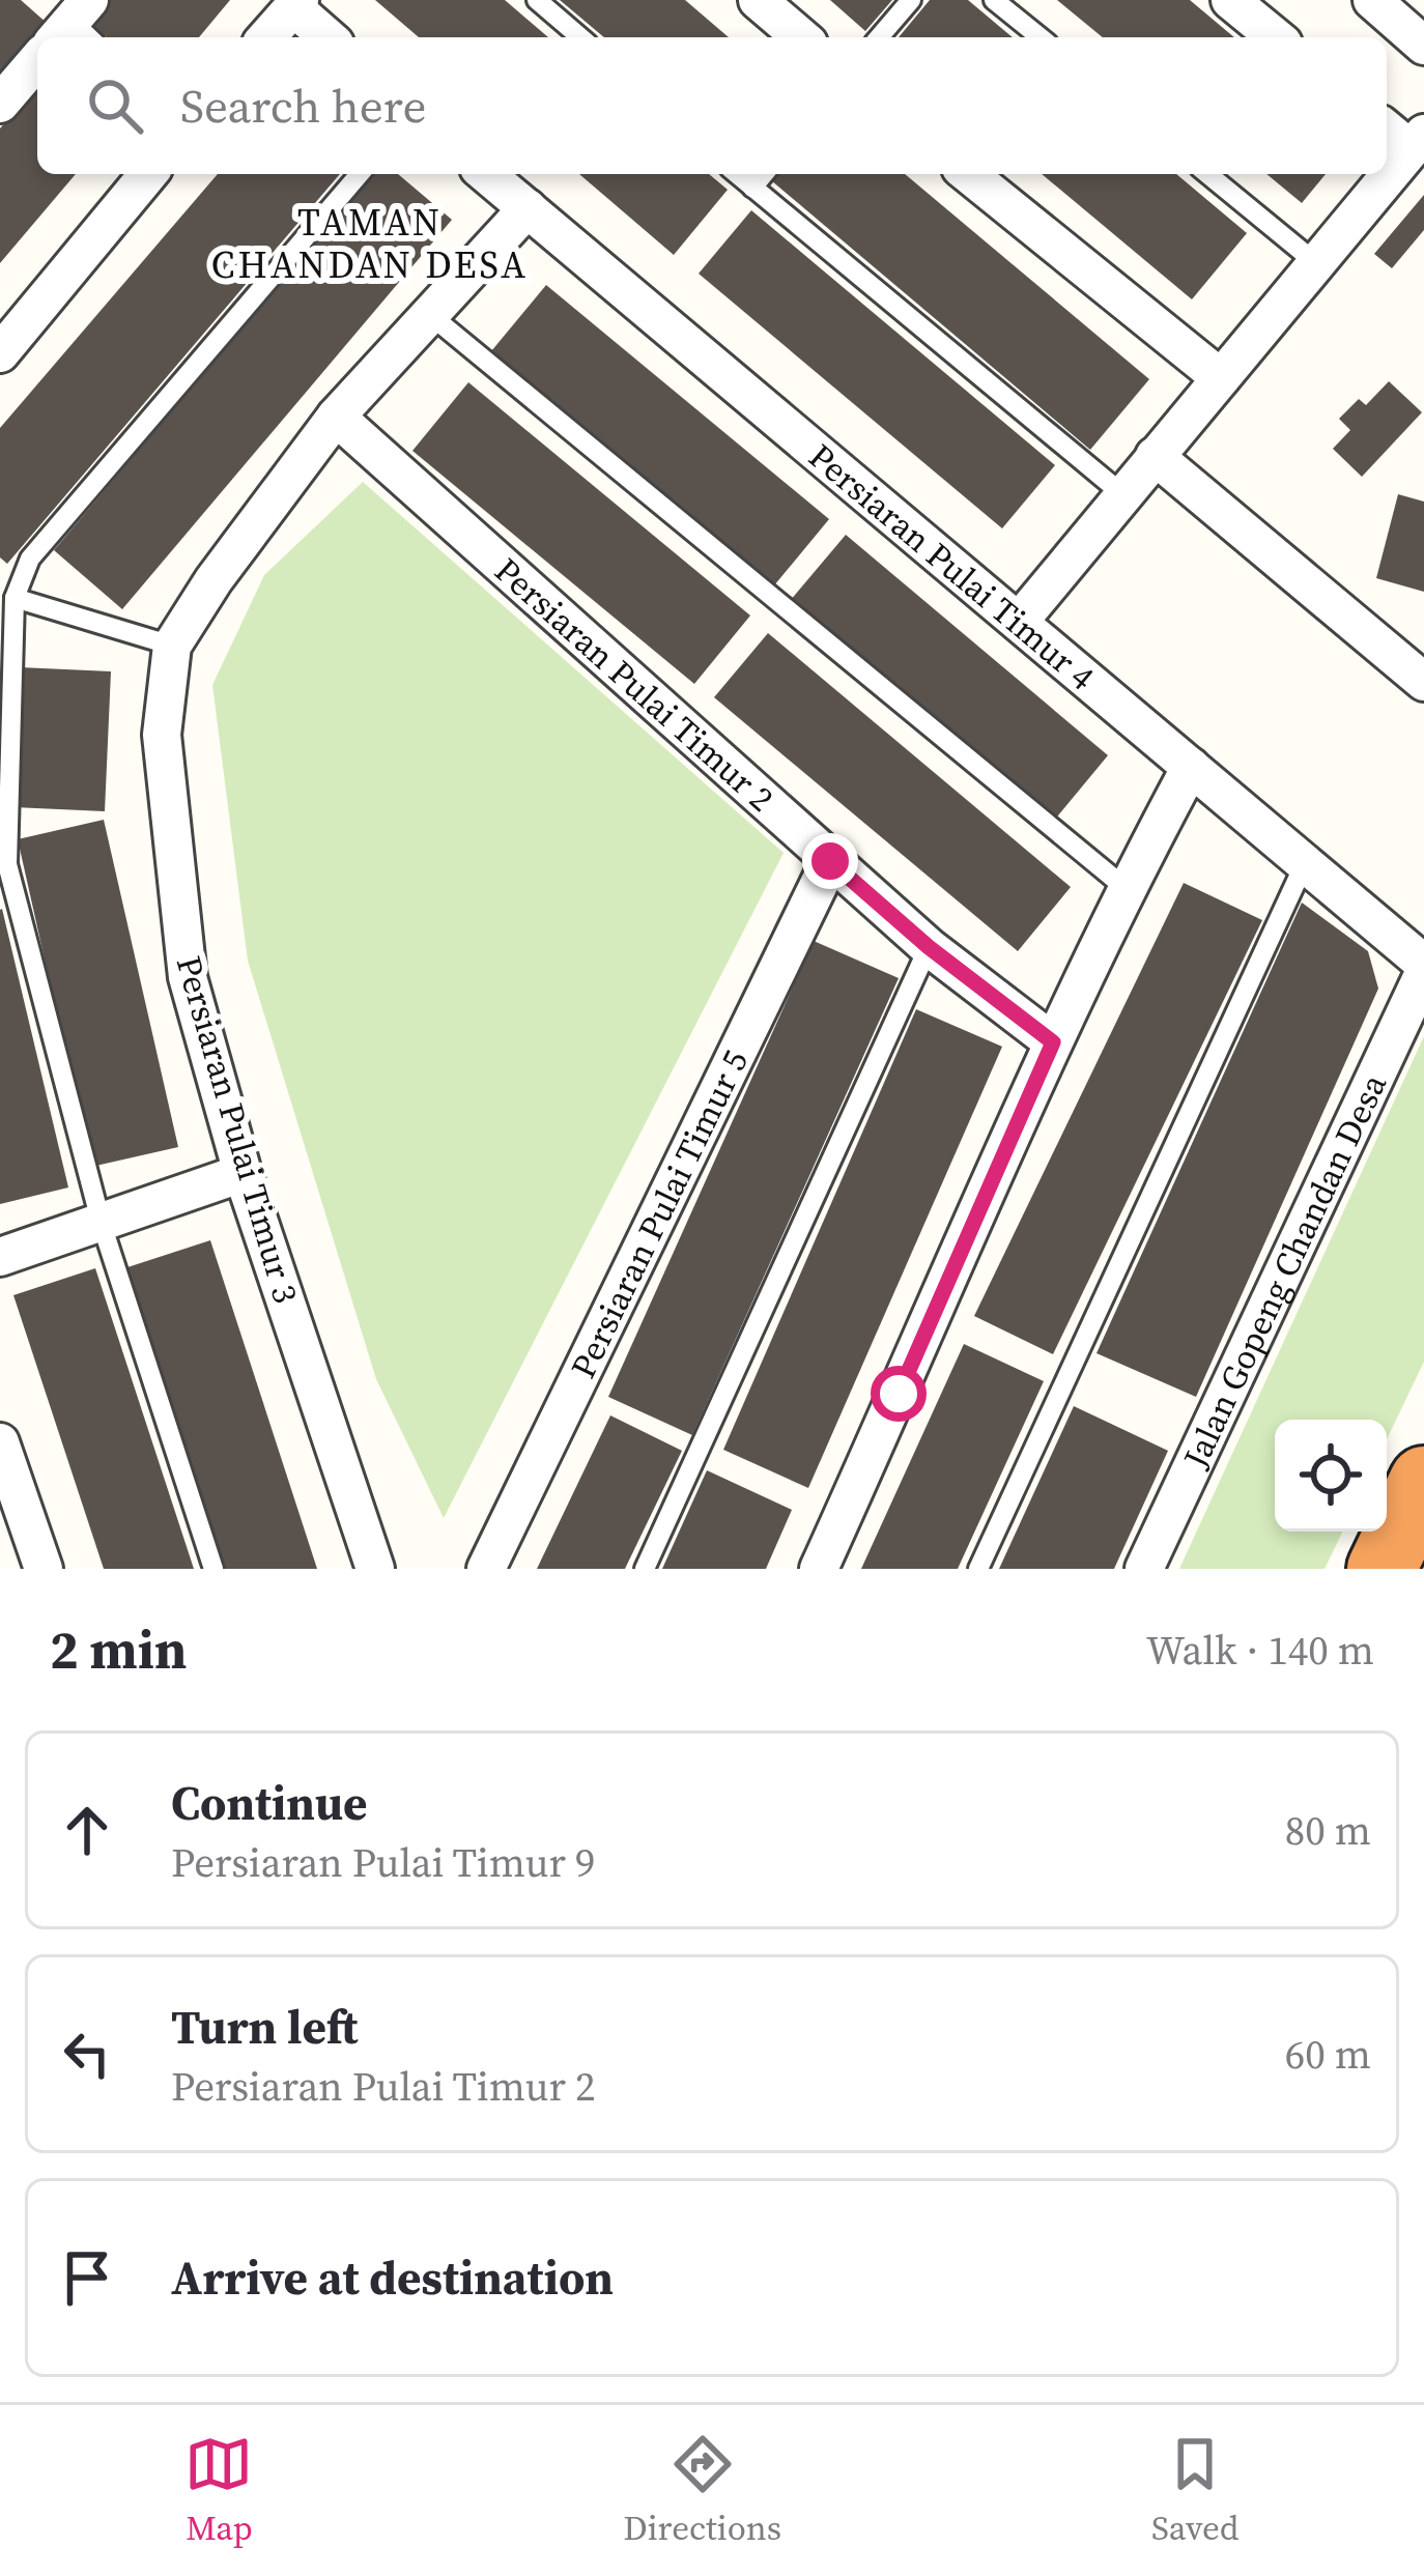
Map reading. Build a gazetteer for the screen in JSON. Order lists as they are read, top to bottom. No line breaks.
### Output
{"streets":{"street":["Persiaran Pulai Timur 4","Persiaran Pulai Timur 2","Persiaran Pulai Timur 3","Persiaran Pulai Timur 5","Jalan Gopeng Chandan Desa"]},"crossings":[["Persiaran Pulai Timur 4","Persiaran Pulai Timur 3"],["Persiaran Pulai Timur 4","Jalan Gopeng Chandan Desa"],["Persiaran Pulai Timur 2","Persiaran Pulai Timur 3"],["Persiaran Pulai Timur 2","Persiaran Pulai Timur 5"]],"districts":["TAMAN CHANDAN DESA"],"page":{"search":"Search here","heading":["2 min","Walk · 140 m"],"list":[["Continue","Persiaran Pulai Timur 9","80 m"],["Turn left","Persiaran Pulai Timur 2","60 m"],"Arrive at destination"],"nav":["Map","Directions","Saved"]}}
